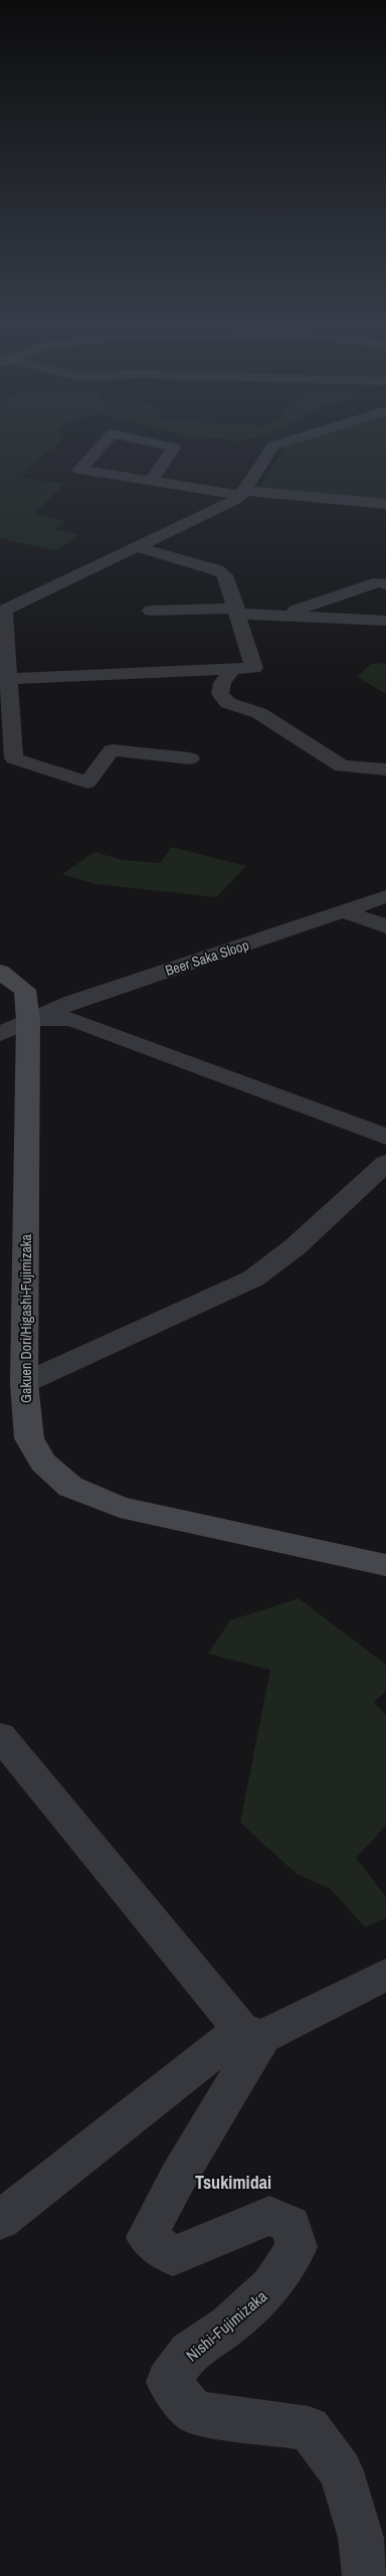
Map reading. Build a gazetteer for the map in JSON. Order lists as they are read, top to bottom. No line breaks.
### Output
{"streets":{"street":["Beer Saka Sloop","Gakuen Dori/Higashi-Fujimizaka","Nishi-Fujimizaka"]},"crossings":[["Beer Saka Sloop","Gakuen Dori/Higashi-Fujimizaka"]],"districts":["Tsukimidai"]}
